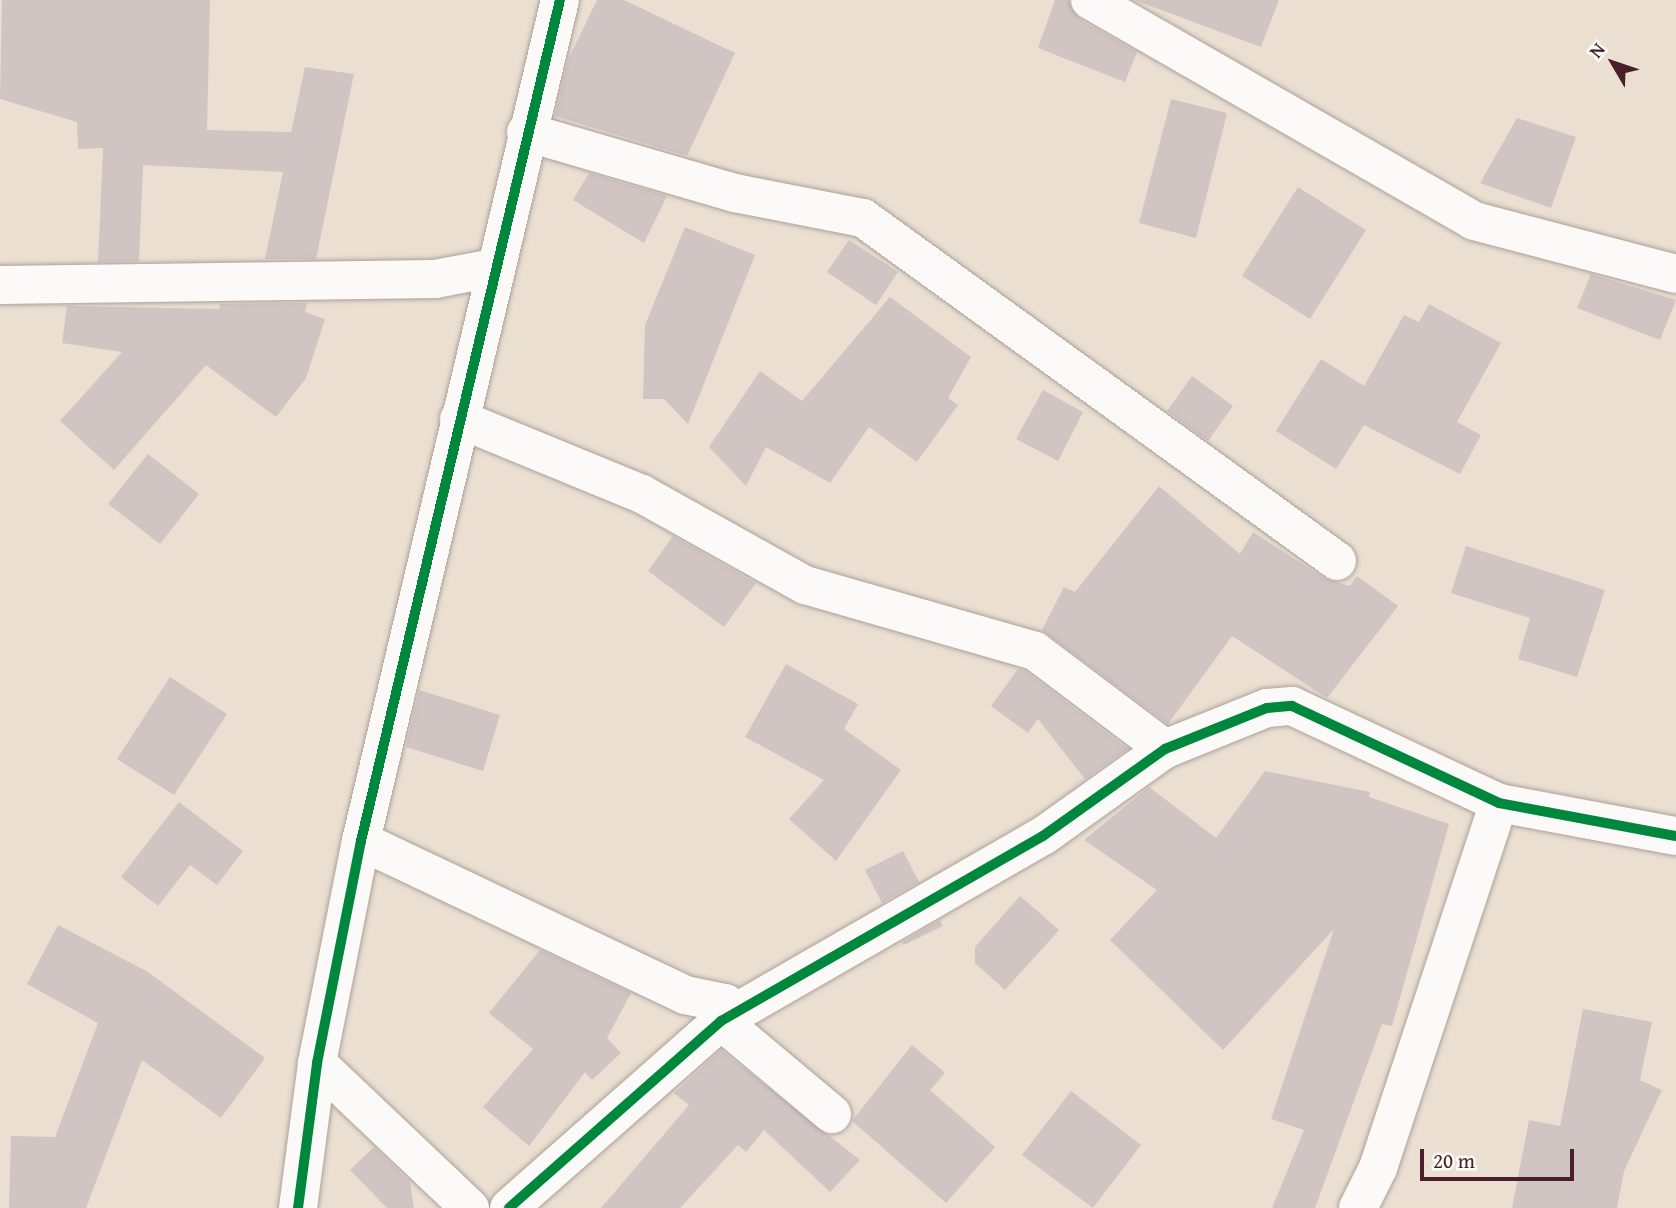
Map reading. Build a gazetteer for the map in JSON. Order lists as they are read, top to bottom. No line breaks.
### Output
{"scale_bar":"20 m","north":"top left"}
